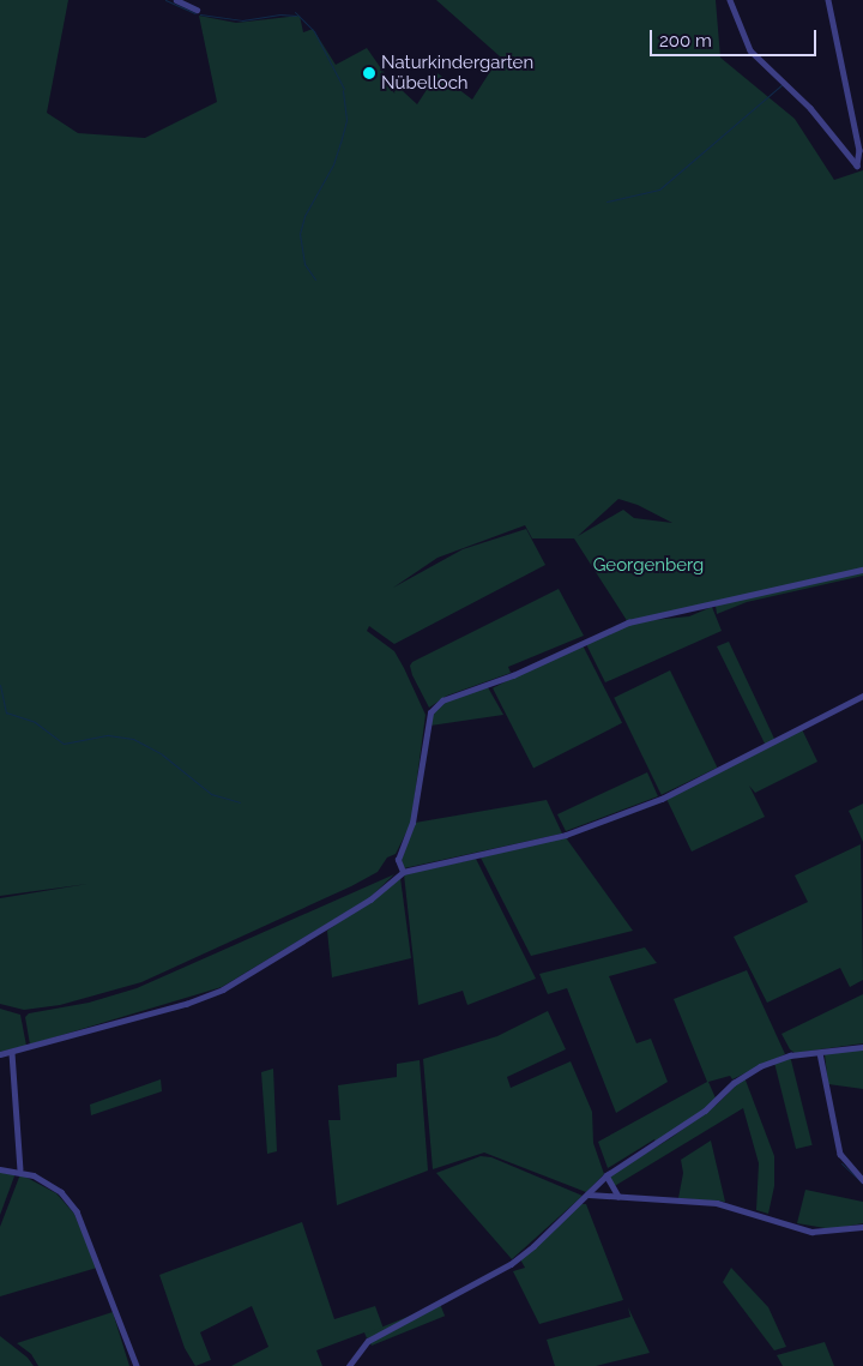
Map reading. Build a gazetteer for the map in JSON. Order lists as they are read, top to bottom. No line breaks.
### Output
{"parks":["Georgenberg"],"places":["Naturkindergarten Nübelloch"],"scale_bar":"200 m"}
